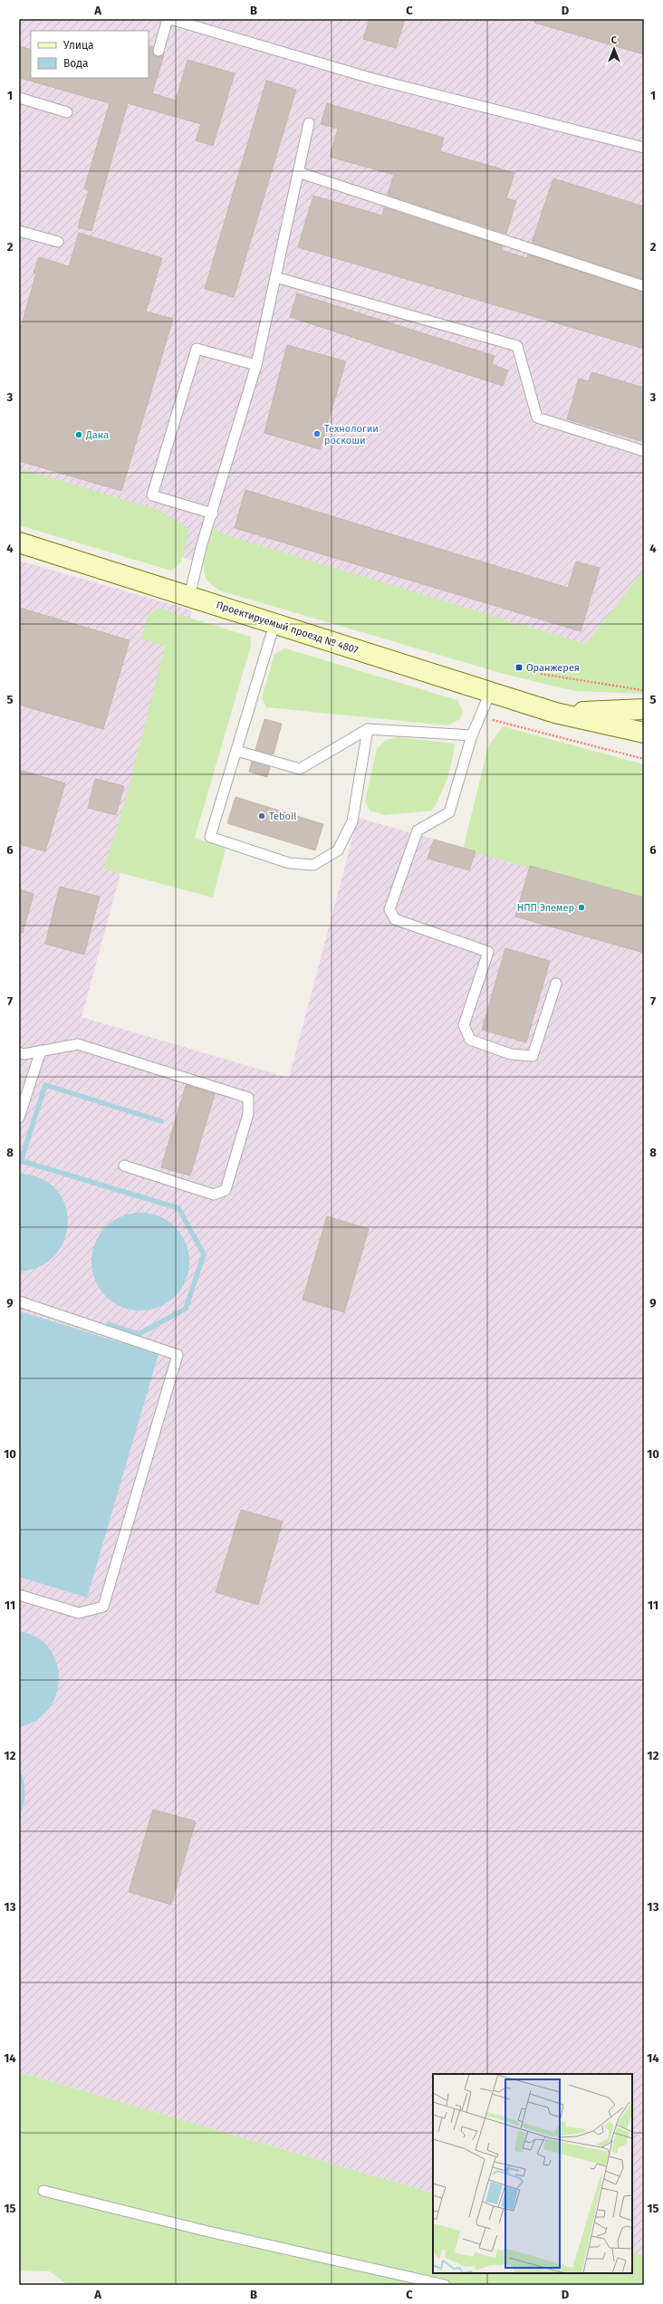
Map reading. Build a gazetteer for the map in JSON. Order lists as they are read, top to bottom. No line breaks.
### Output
{"streets":{"main road":["Проектируемый проезд № 4807"]},"places":{"other":["Технологии роскоши","Дана","Teboil","НПП Элемер"],"transit":["Оранжерея"]},"legend":["Улица","Вода"],"north":"top","grid":{"columns":["A","B","C","D"],"rows":["1","2","3","4","5","6","7","8","9","10","11","12","13","14","15"]}}
